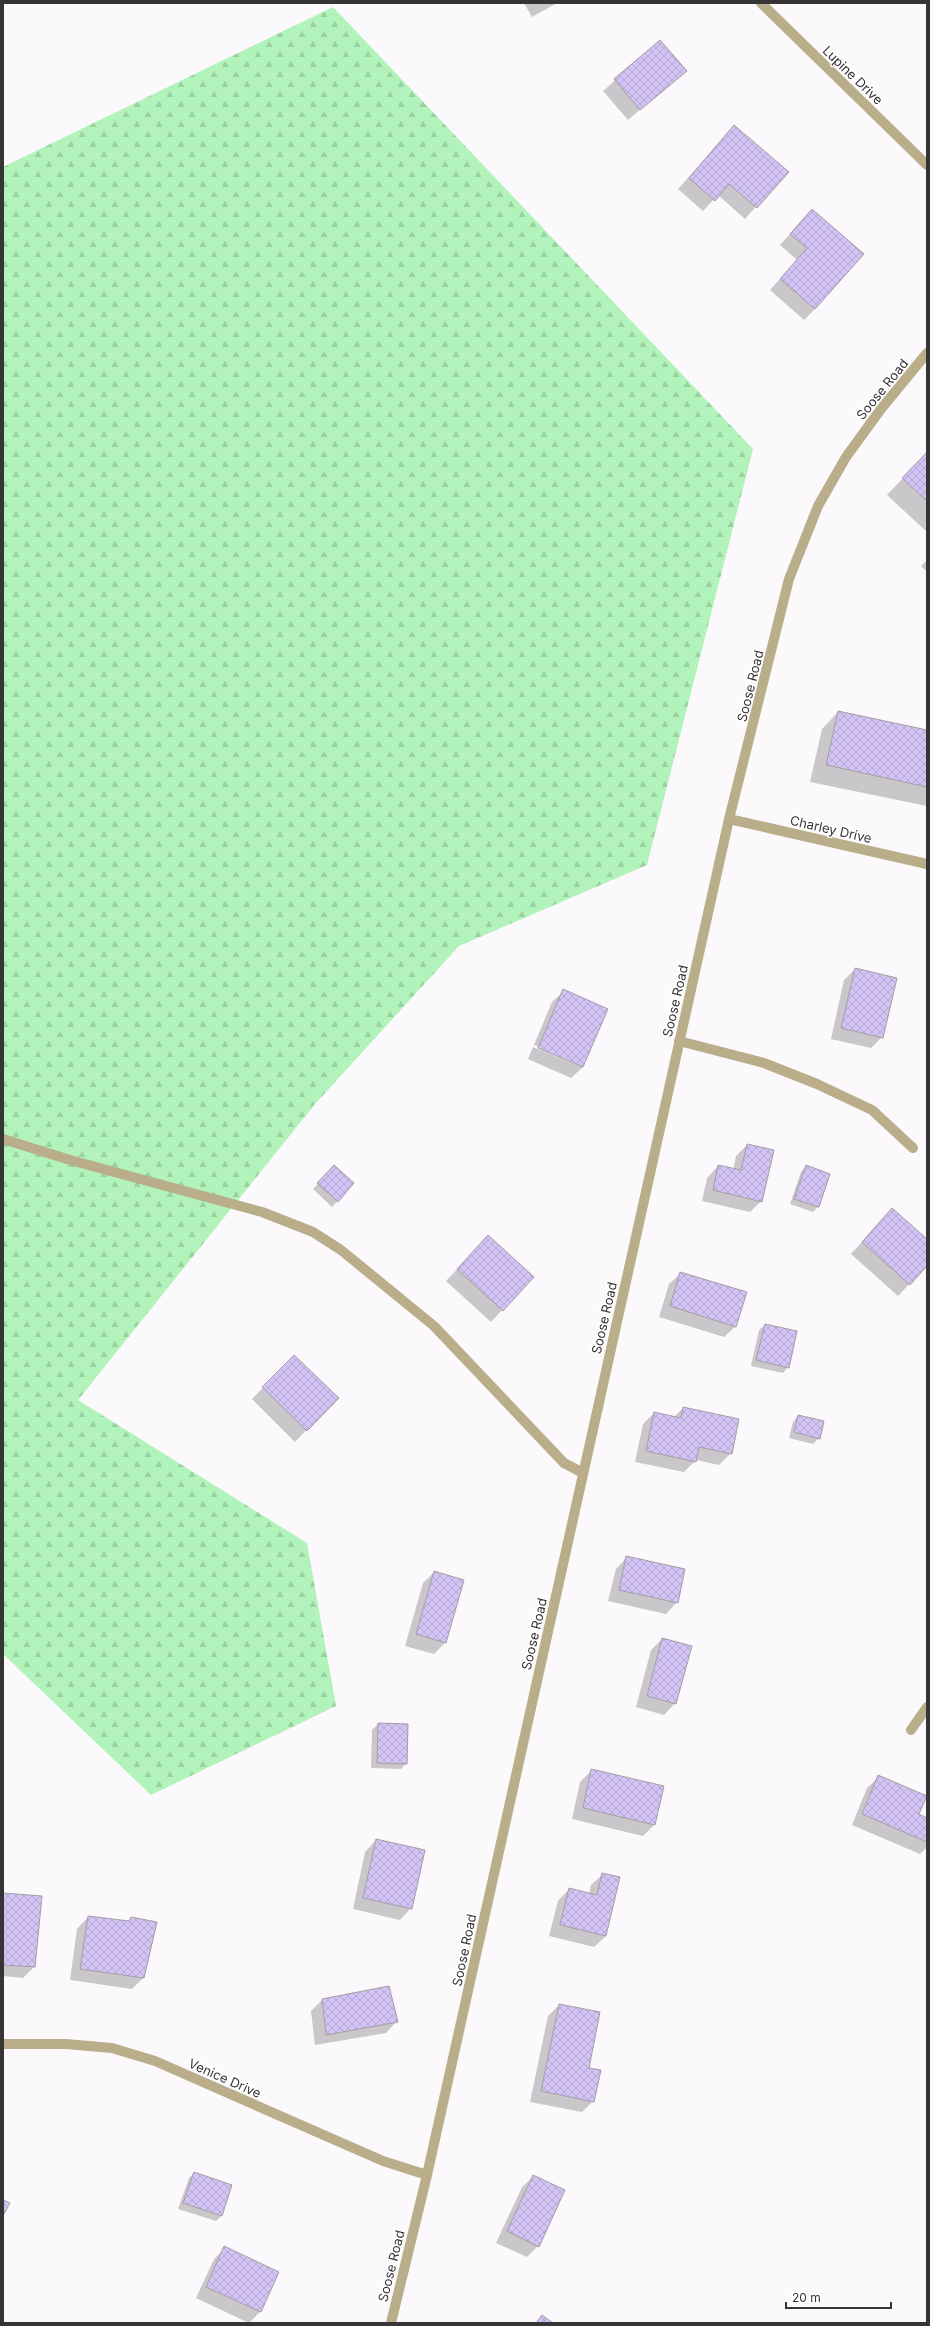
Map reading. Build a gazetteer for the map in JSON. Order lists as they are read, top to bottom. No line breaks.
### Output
{"streets":{"street":["Lupine Drive","Soose Road","Charley Drive","Venice Drive"]},"crossings":[["Soose Road","Charley Drive"],["Soose Road","Venice Drive"]],"scale_bar":"20 m"}
